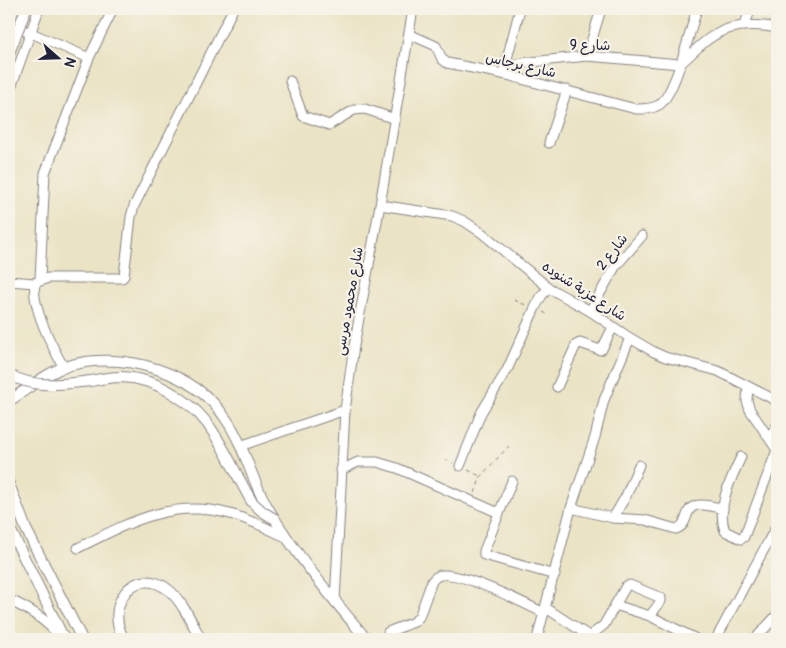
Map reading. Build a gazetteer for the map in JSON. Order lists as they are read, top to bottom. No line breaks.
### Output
{"streets":{"street":["شارع 9","شارع برجاس","شارع 2","شارع عزبة شنوده","شارع محمود مرسى"]},"crossings":[["شارع 9","شارع برجاس"],["شارع برجاس","شارع محمود مرسى"],["شارع 2","شارع عزبة شنوده"],["شارع عزبة شنوده","شارع محمود مرسى"]],"north":"right"}
